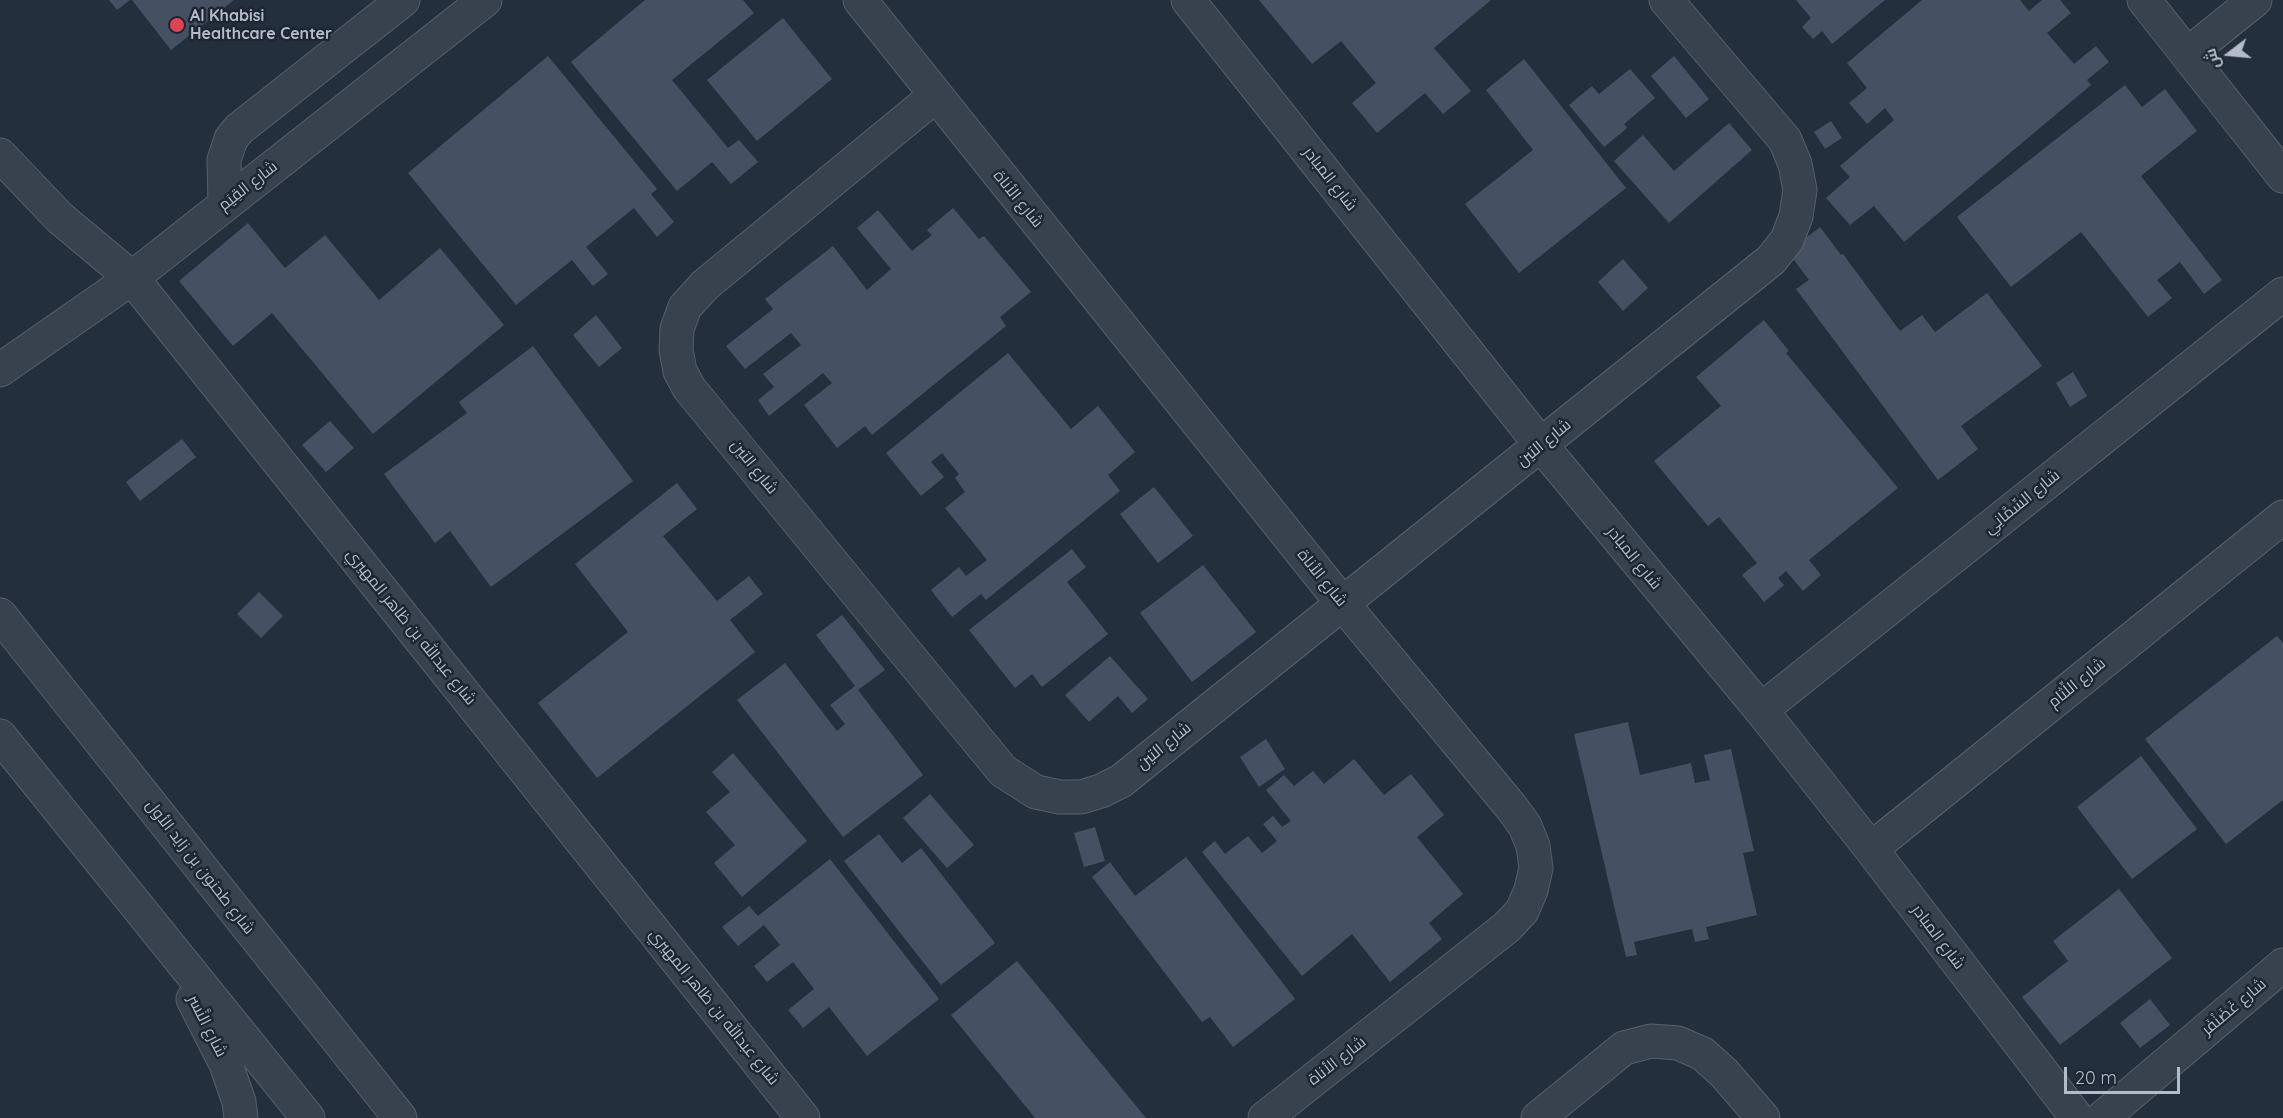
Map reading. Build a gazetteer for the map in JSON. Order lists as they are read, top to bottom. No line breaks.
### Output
{"streets":{"street":["شارع المبادر","شارع القِيَم","شارع الأناة","شارع التين","شارع السِّمَّانِي","شارع عبدالله بن ظاهر المهيري","شارع اللِّثام","شارع طحنون بن زايد الأول","شارع غَضَنْفَر","شارع النَّسر"]},"crossings":[["شارع المبادر","شارع التين"],["شارع المبادر","شارع السِّمَّانِي"],["شارع المبادر","شارع اللِّثام"],["شارع القِيَم","شارع عبدالله بن ظاهر المهيري"],["شارع الأناة","شارع التين"]],"places":["Al Khabisi Healthcare Center"],"scale_bar":"20 m","north":"left"}
